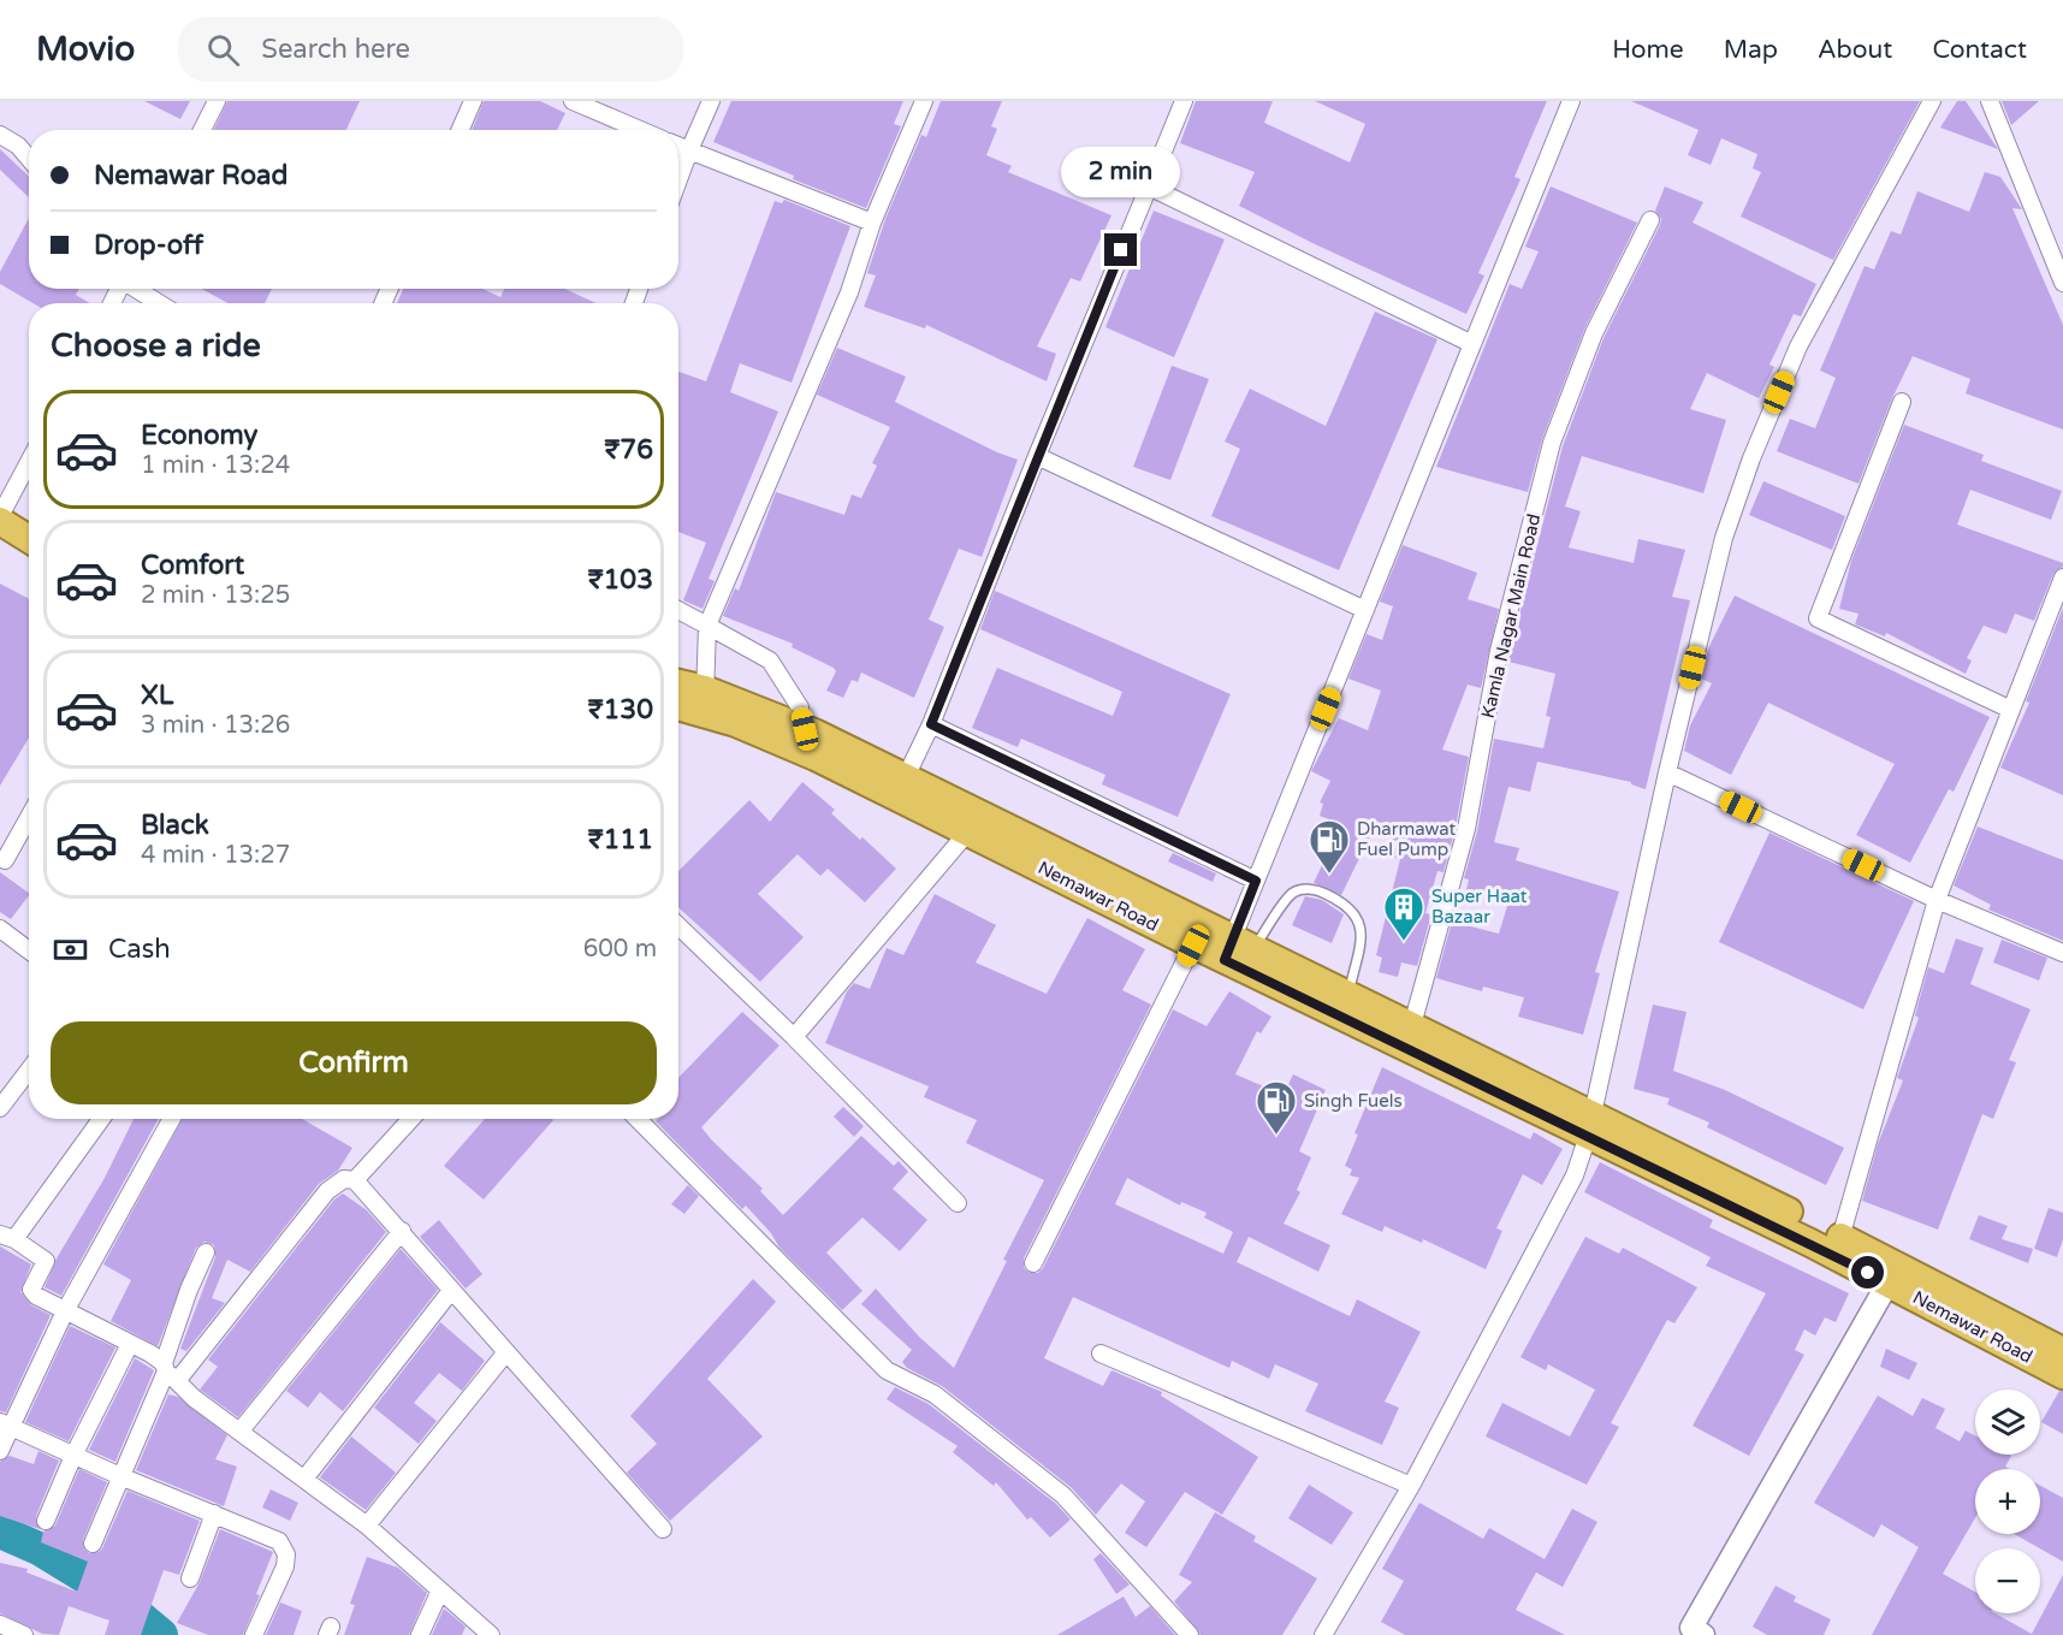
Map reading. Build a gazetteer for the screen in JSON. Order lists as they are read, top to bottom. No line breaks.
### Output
{"streets":{"highway":["Nemawar Road"],"street":["Kamla Nagar Main Road"]},"crossings":[["Kamla Nagar Main Road","Nemawar Road"]],"places":{"fuel station":["Dharmawat Fuel Pump","Singh Fuels"],"building":["Super Haat Bazaar"]},"page":{"header":"Movio","search":"Search here","nav":["Home","Map","About","Contact"],"banner":["Nemawar Road","Drop-off"],"bubble":"2 min","heading":"Choose a ride","list":[{"name":"Economy","note":"1 min · 13:24","value":"₹76"},{"name":"Comfort","note":"2 min · 13:25","value":"₹103"},{"name":"XL","note":"3 min · 13:26","value":"₹130"},{"name":"Black","note":"4 min · 13:27","value":"₹111"}],"pay":["Cash","600 m"],"buttons":"Confirm","map_buttons":["+","−"]}}
